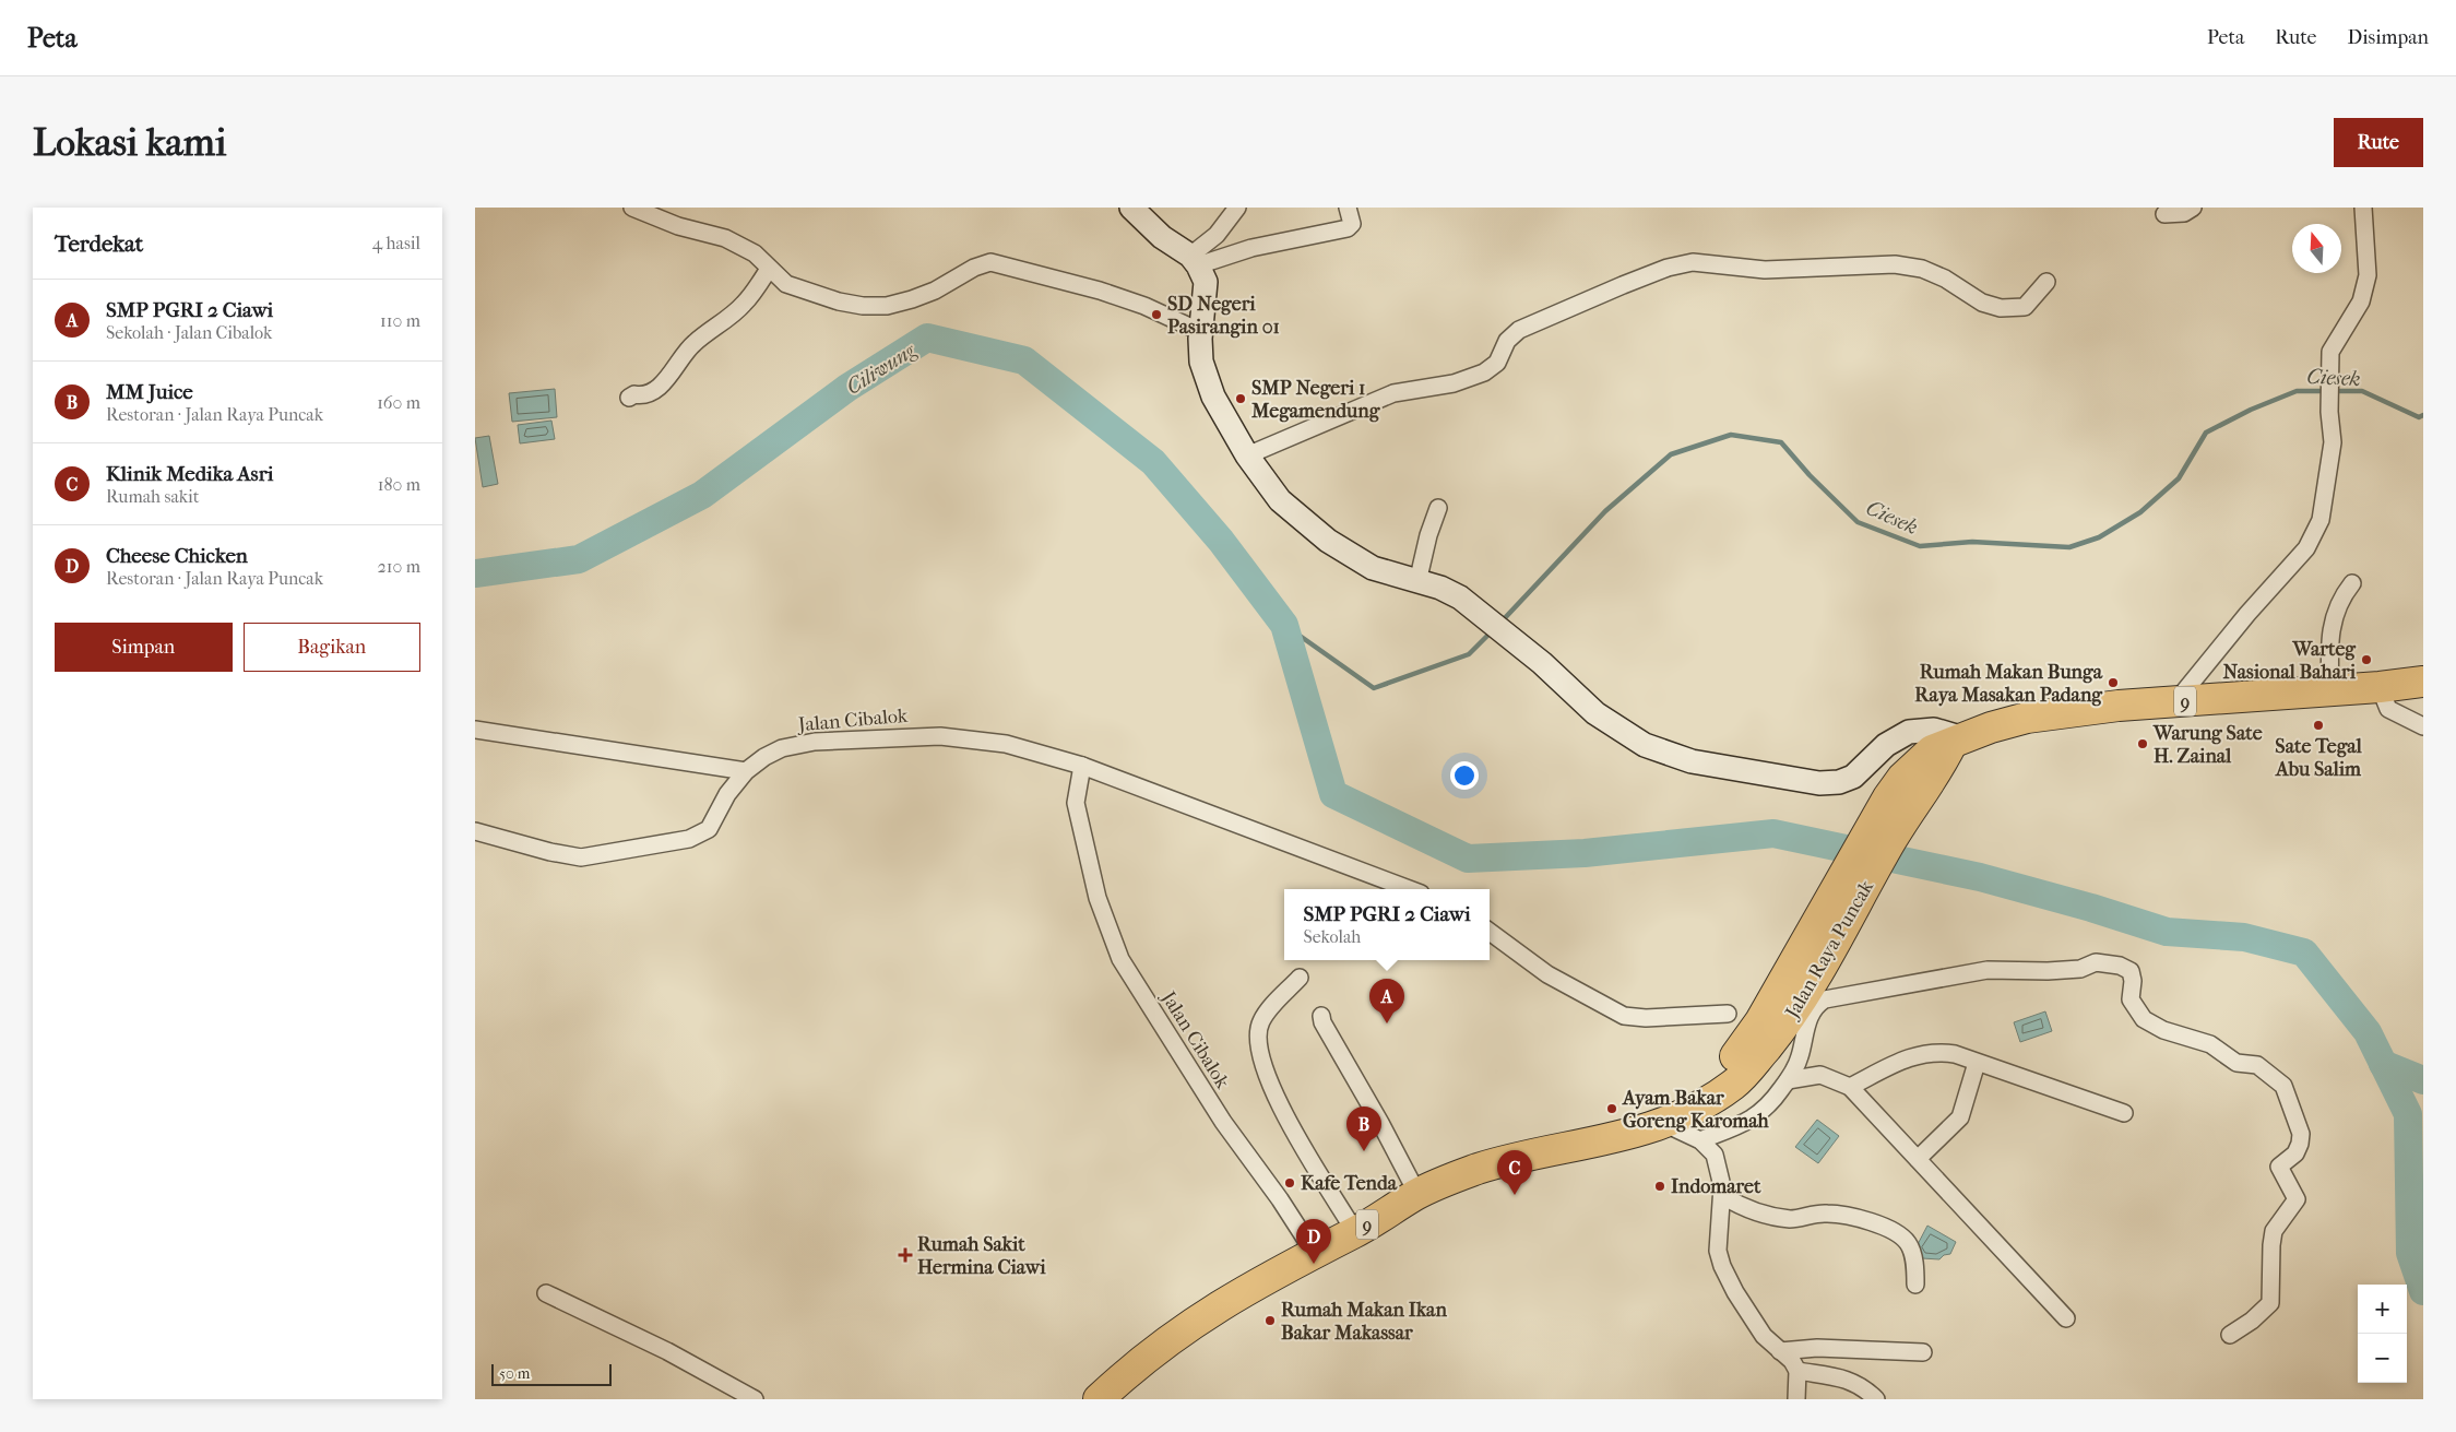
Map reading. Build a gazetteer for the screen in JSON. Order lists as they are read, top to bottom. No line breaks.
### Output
{"streets":{"highway":["9","Jalan Raya Puncak"],"street":["Jalan Cibalok"]},"crossings":[["Jalan Cibalok","Jalan Raya Puncak"]],"water":["Ciliwung","Ciesek"],"places":{"other":["SD Negeri Pasirangin 01","SMP Negeri 1 Megamendung","Warteg Nasional Bahari","Rumah Makan Bunga Raya Masakan Padang","Sate Tegal Abu Salim","Warung Sate H. Zainal","Ayam Bakar Goreng Karomah","Kafe Tenda","Indomaret","Rumah Makan Ikan Bakar Makassar"],"health":["Rumah Sakit Hermina Ciawi"]},"scale_bar":"50 m","north":"top","page":{"header":"Peta","nav":["Peta","Rute","Disimpan"],"buttons":["Rute",["Simpan","Bagikan"]],"title":"Lokasi kami","heading":["Terdekat","4 hasil"],"list":[{"mark":"A","name":"SMP PGRI 2 Ciawi","note":"Sekolah · Jalan Cibalok","value":"110 m"},{"mark":"B","name":"MM Juice","note":"Restoran · Jalan Raya Puncak","value":"160 m"},{"mark":"C","name":"Klinik Medika Asri","note":"Rumah sakit","value":"180 m"},{"mark":"D","name":"Cheese Chicken","note":"Restoran · Jalan Raya Puncak","value":"210 m"}],"popup":["SMP PGRI 2 Ciawi","Sekolah"],"pins":["A","B","C","D"],"map_buttons":["+","−"],"scale":"50 m"}}
